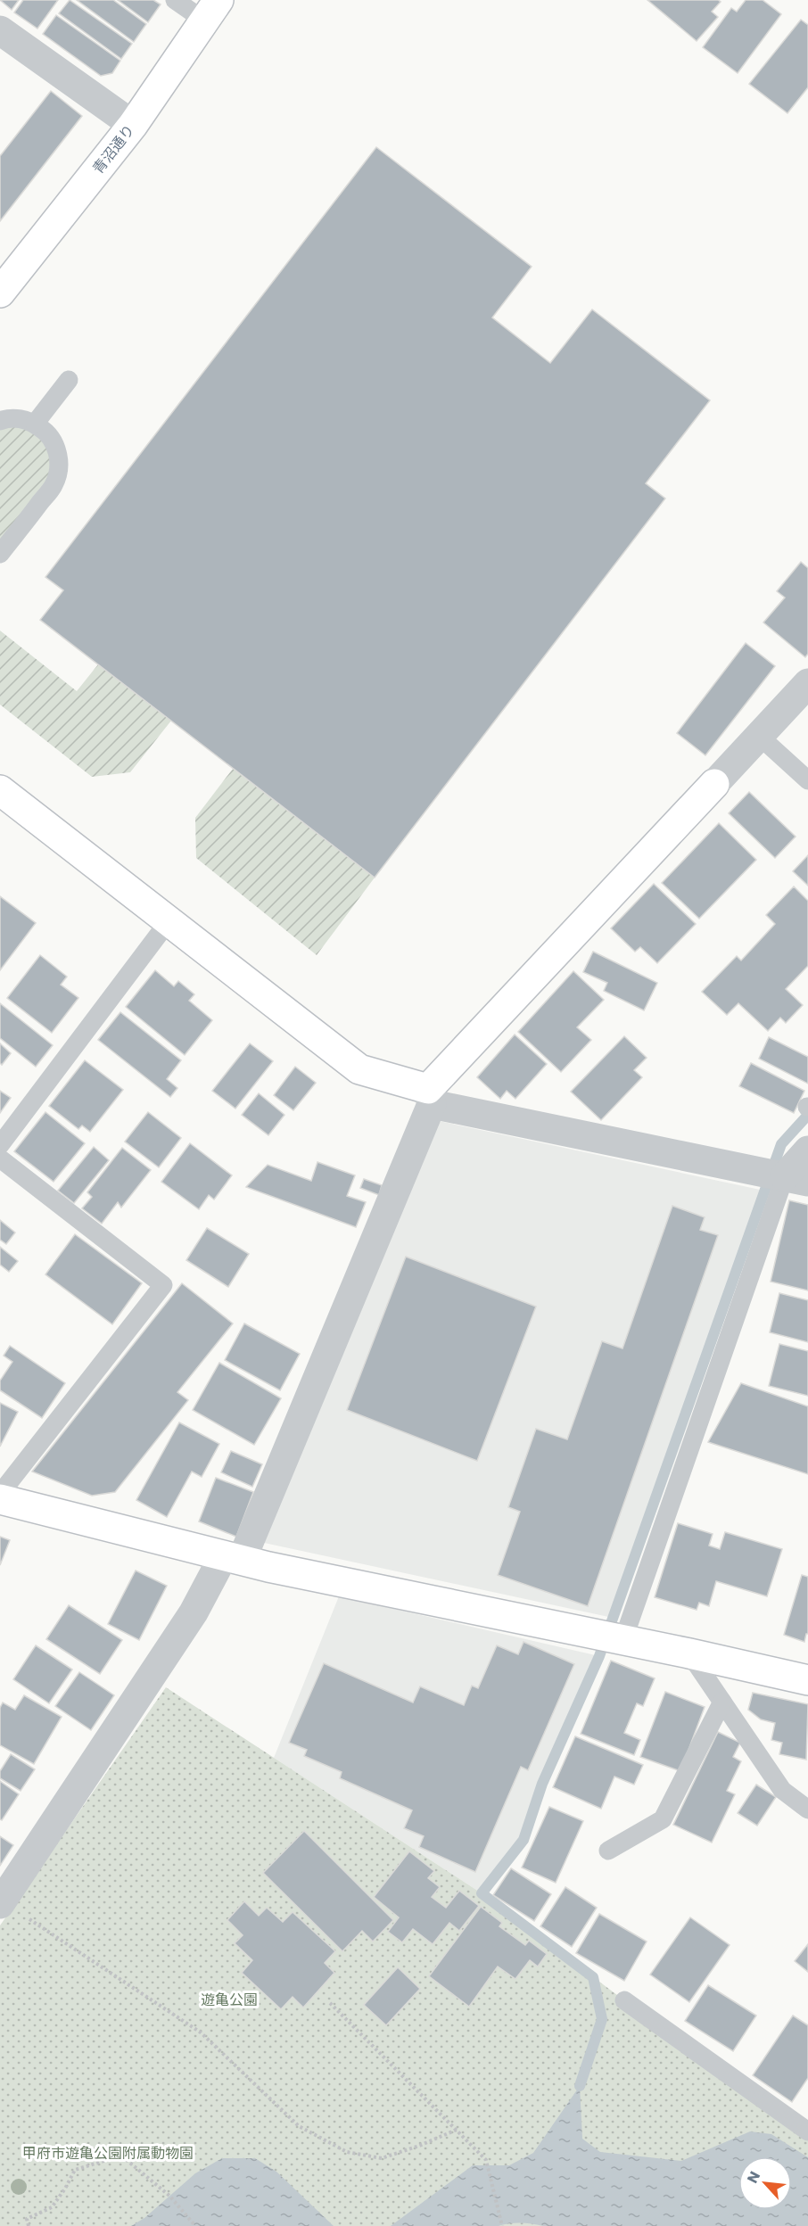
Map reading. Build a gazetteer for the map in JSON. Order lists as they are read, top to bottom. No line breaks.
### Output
{"streets":{"street":["青沼通り"]},"parks":["遊亀公園","甲府市遊亀公園附属動物園"],"north":"top left"}
